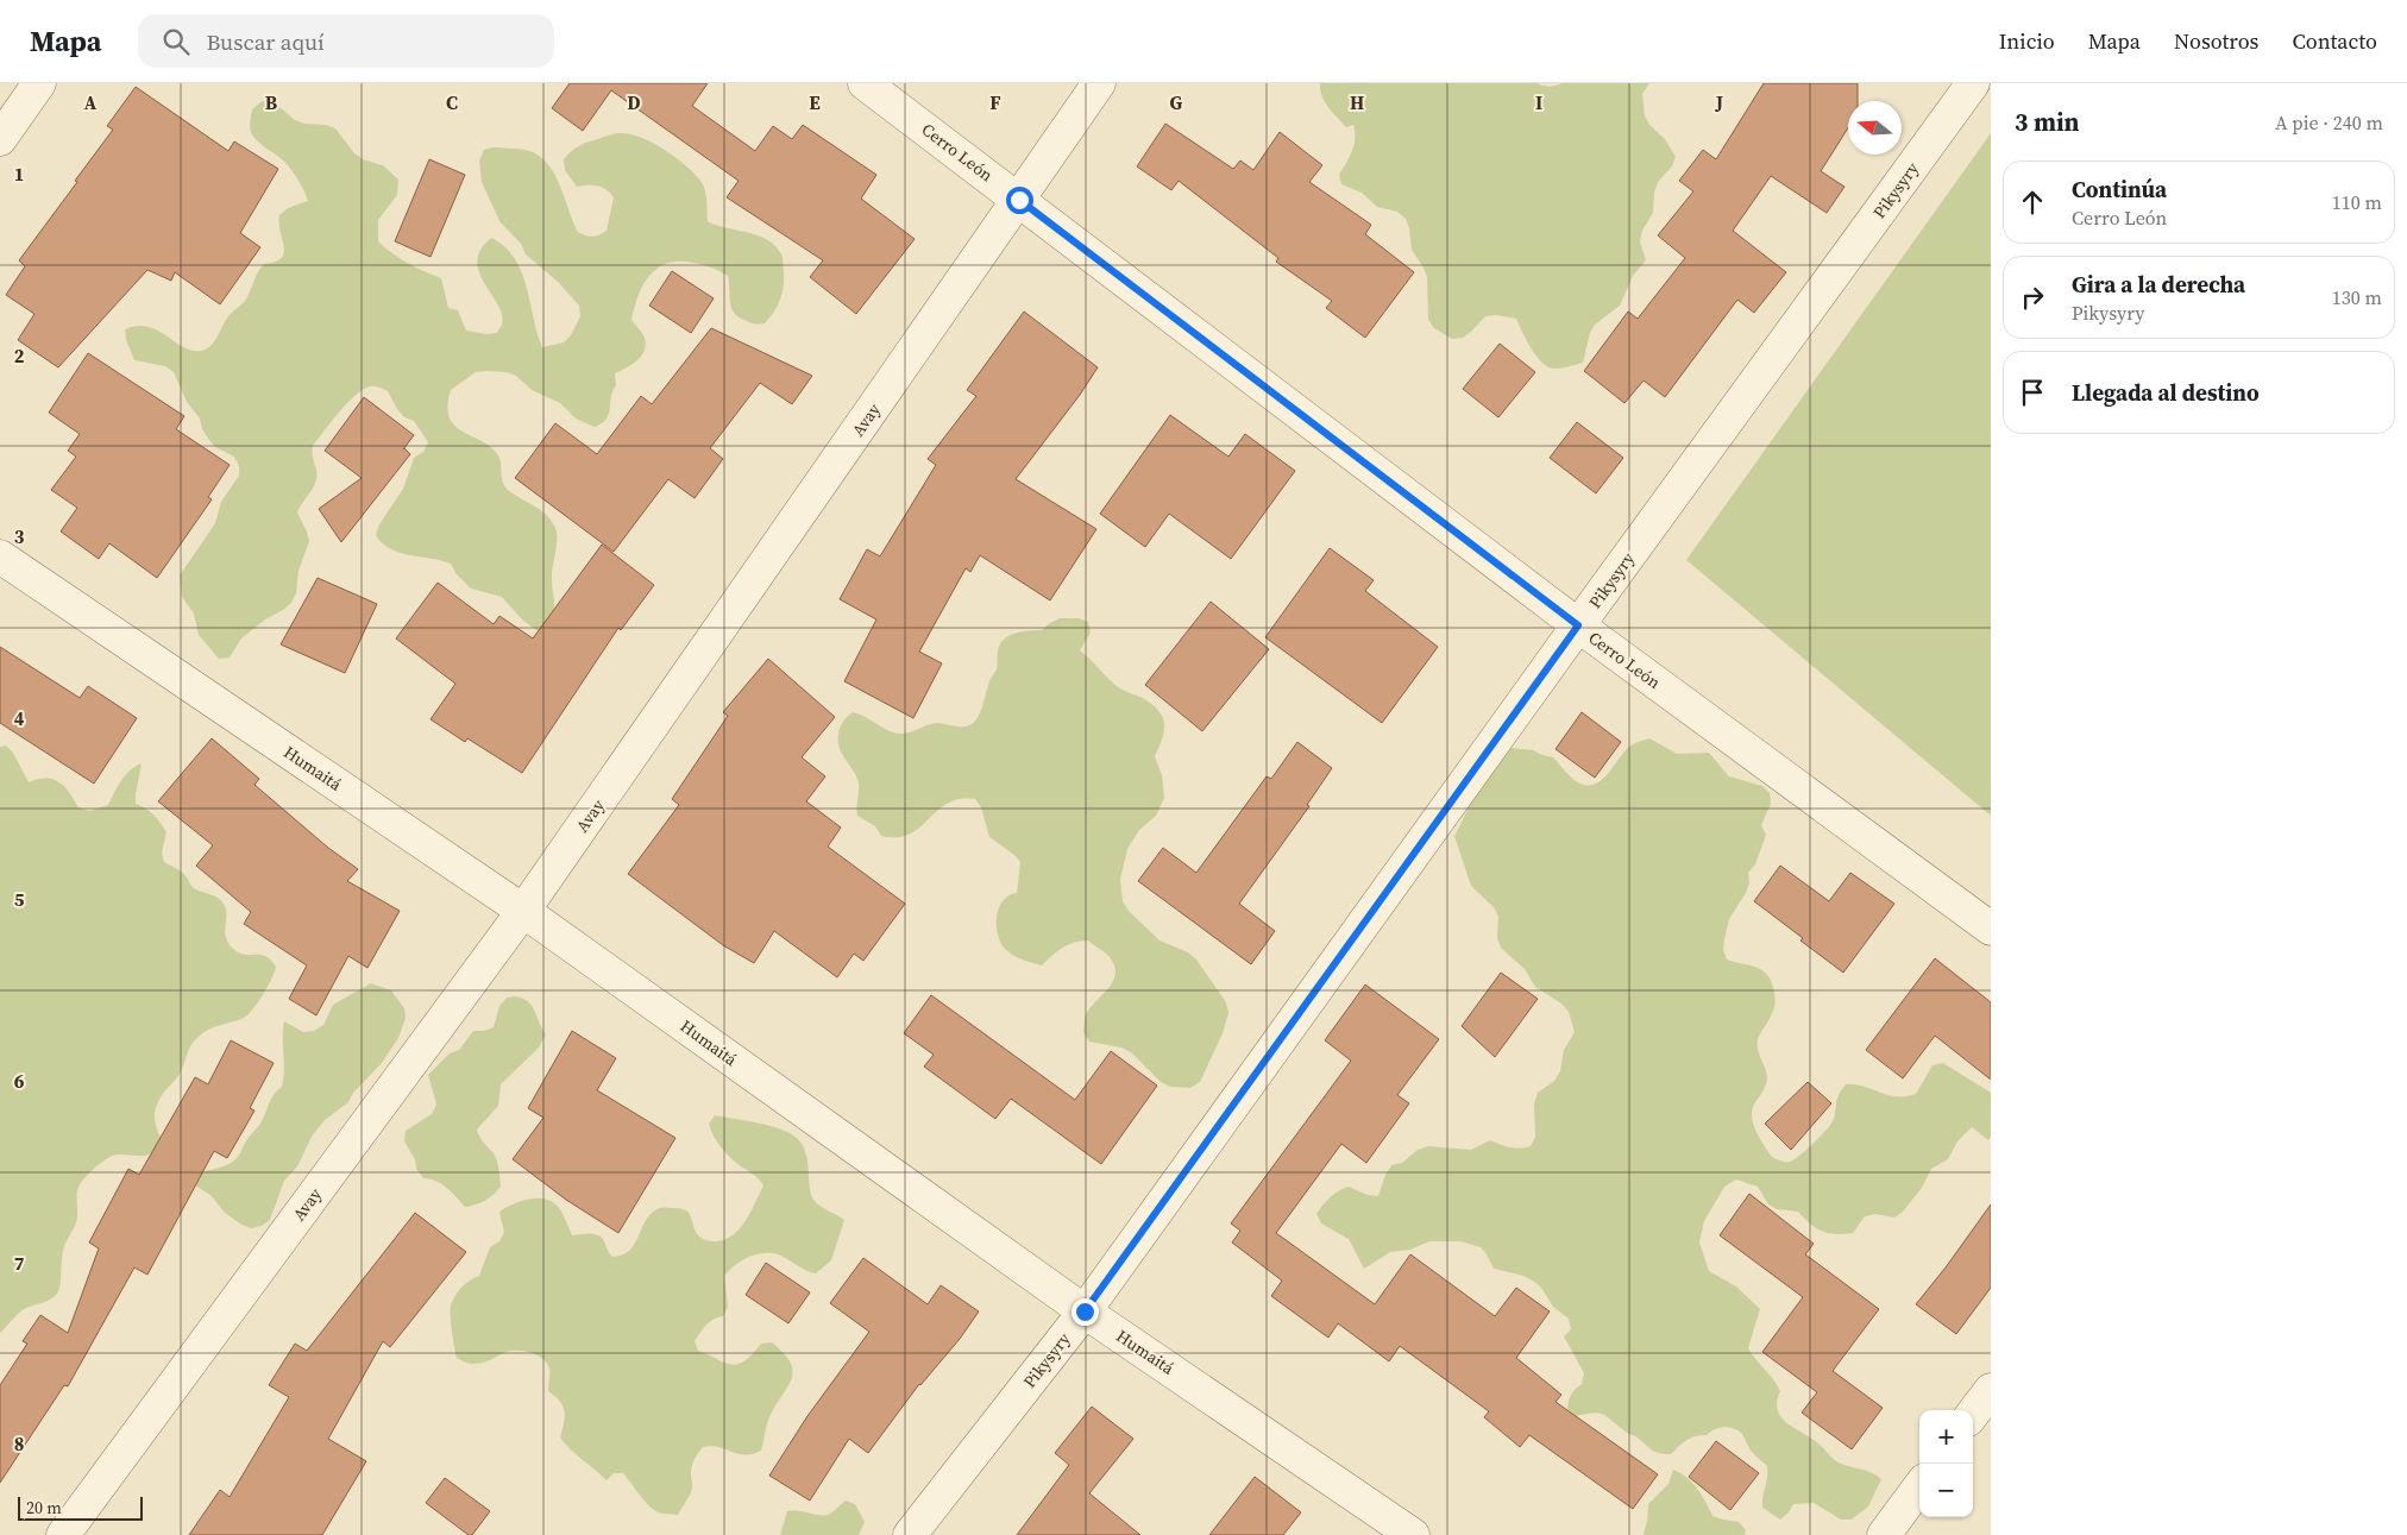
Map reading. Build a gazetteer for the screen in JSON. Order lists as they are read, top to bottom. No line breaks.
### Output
{"streets":{"street":["Cerro León","Pikysyry","Avay","Humaitá"]},"crossings":[["Cerro León","Pikysyry"],["Cerro León","Avay"],["Pikysyry","Humaitá"],["Avay","Humaitá"]],"scale_bar":"20 m","north":"left","page":{"header":"Mapa","search":"Buscar aquí","nav":["Inicio","Mapa","Nosotros","Contacto"],"heading":["3 min","A pie · 240 m"],"list":[["Continúa","Cerro León","110 m"],["Gira a la derecha","Pikysyry","130 m"],"Llegada al destino"],"map_buttons":["+","−"],"scale":"20 m"},"grid":{"columns":["A","B","C","D","E","F","G","H","I","J"],"rows":["1","2","3","4","5","6","7","8"]}}
